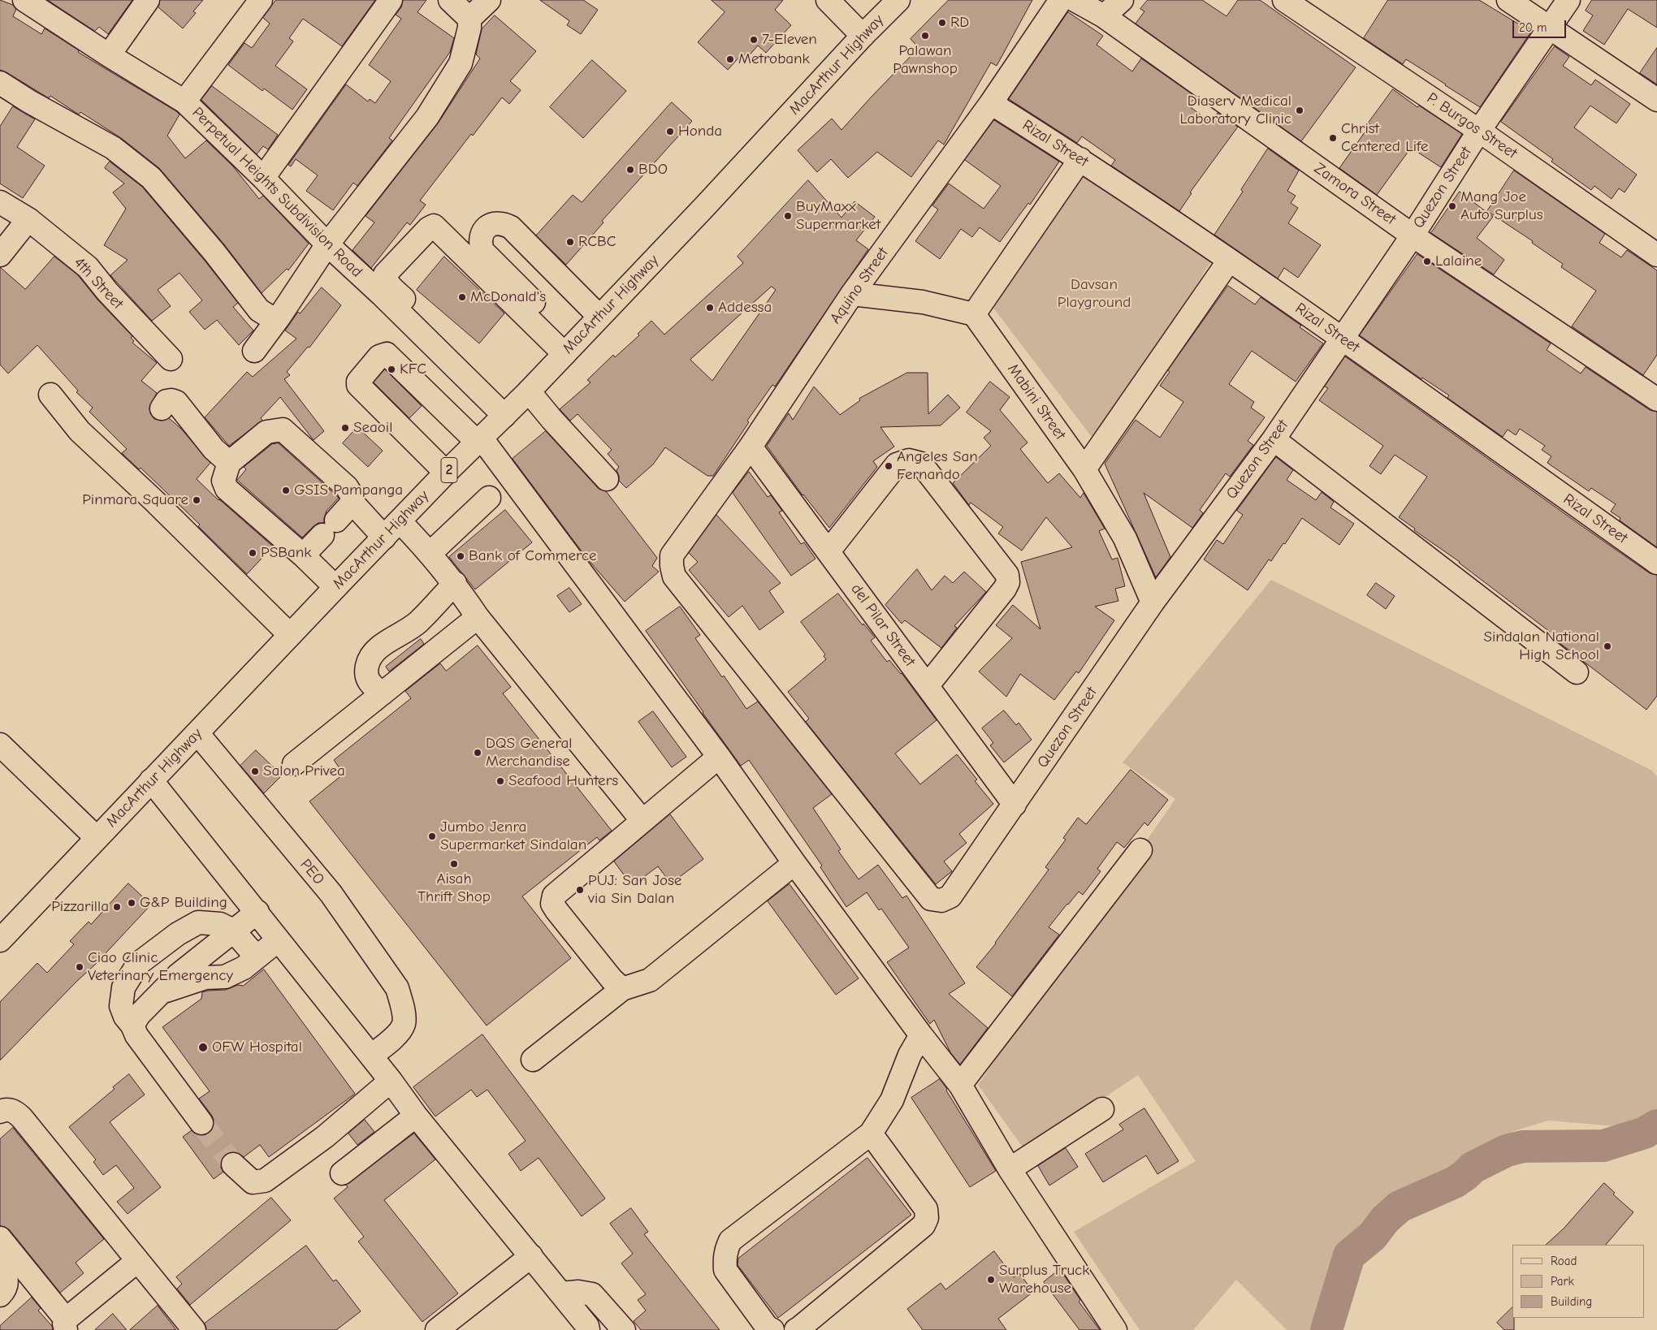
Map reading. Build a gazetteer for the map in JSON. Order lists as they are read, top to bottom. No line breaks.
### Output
{"streets":{"main road":["MacArthur Highway","P. Burgos Street","Rizal Street","Quezon Street","Perpetual Heights Subdivision Road","Zamora Street","4th Street","Aquino Street","Mabini Street","2","del Pilar Street","PEO"]},"crossings":[["MacArthur Highway","Perpetual Heights Subdivision Road"],["MacArthur Highway","PEO"],["P. Burgos Street","Quezon Street"],["Rizal Street","Quezon Street"],["Rizal Street","Aquino Street"],["Quezon Street","Zamora Street"],["Quezon Street","Aquino Street"],["Quezon Street","Mabini Street"],["Quezon Street","del Pilar Street"],["Aquino Street","del Pilar Street"]],"parks":["Davsan Playground"],"places":["RD","Palawan Pawnshop","7-Eleven","Metrobank","Diaserv Medical Laboratory Clinic","Honda","Christ Centered Life","BDO","Mang Joe Auto Surplus","BuyMaxx Supermarket","RCBC","Lalaine","McDonald's","Addessa","KFC","Seaoil","Angeles San Fernando","GSIS Pampanga","Pinmara Square","PSBank","Bank of Commerce","Sindalan National High School","DQS General Merchandise","Salon Privea","Seafood Hunters","Jumbo Jenra Supermarket Sindalan","Aisah Thrift Shop","PUJ: San Jose via Sin Dalan","G&P Building","Pizzarilla","Ciao Clinic Veterinary Emergency","OFW Hospital","Surplus Truck Warehouse"],"legend":["Road","Park","Building"],"scale_bar":"20 m"}
